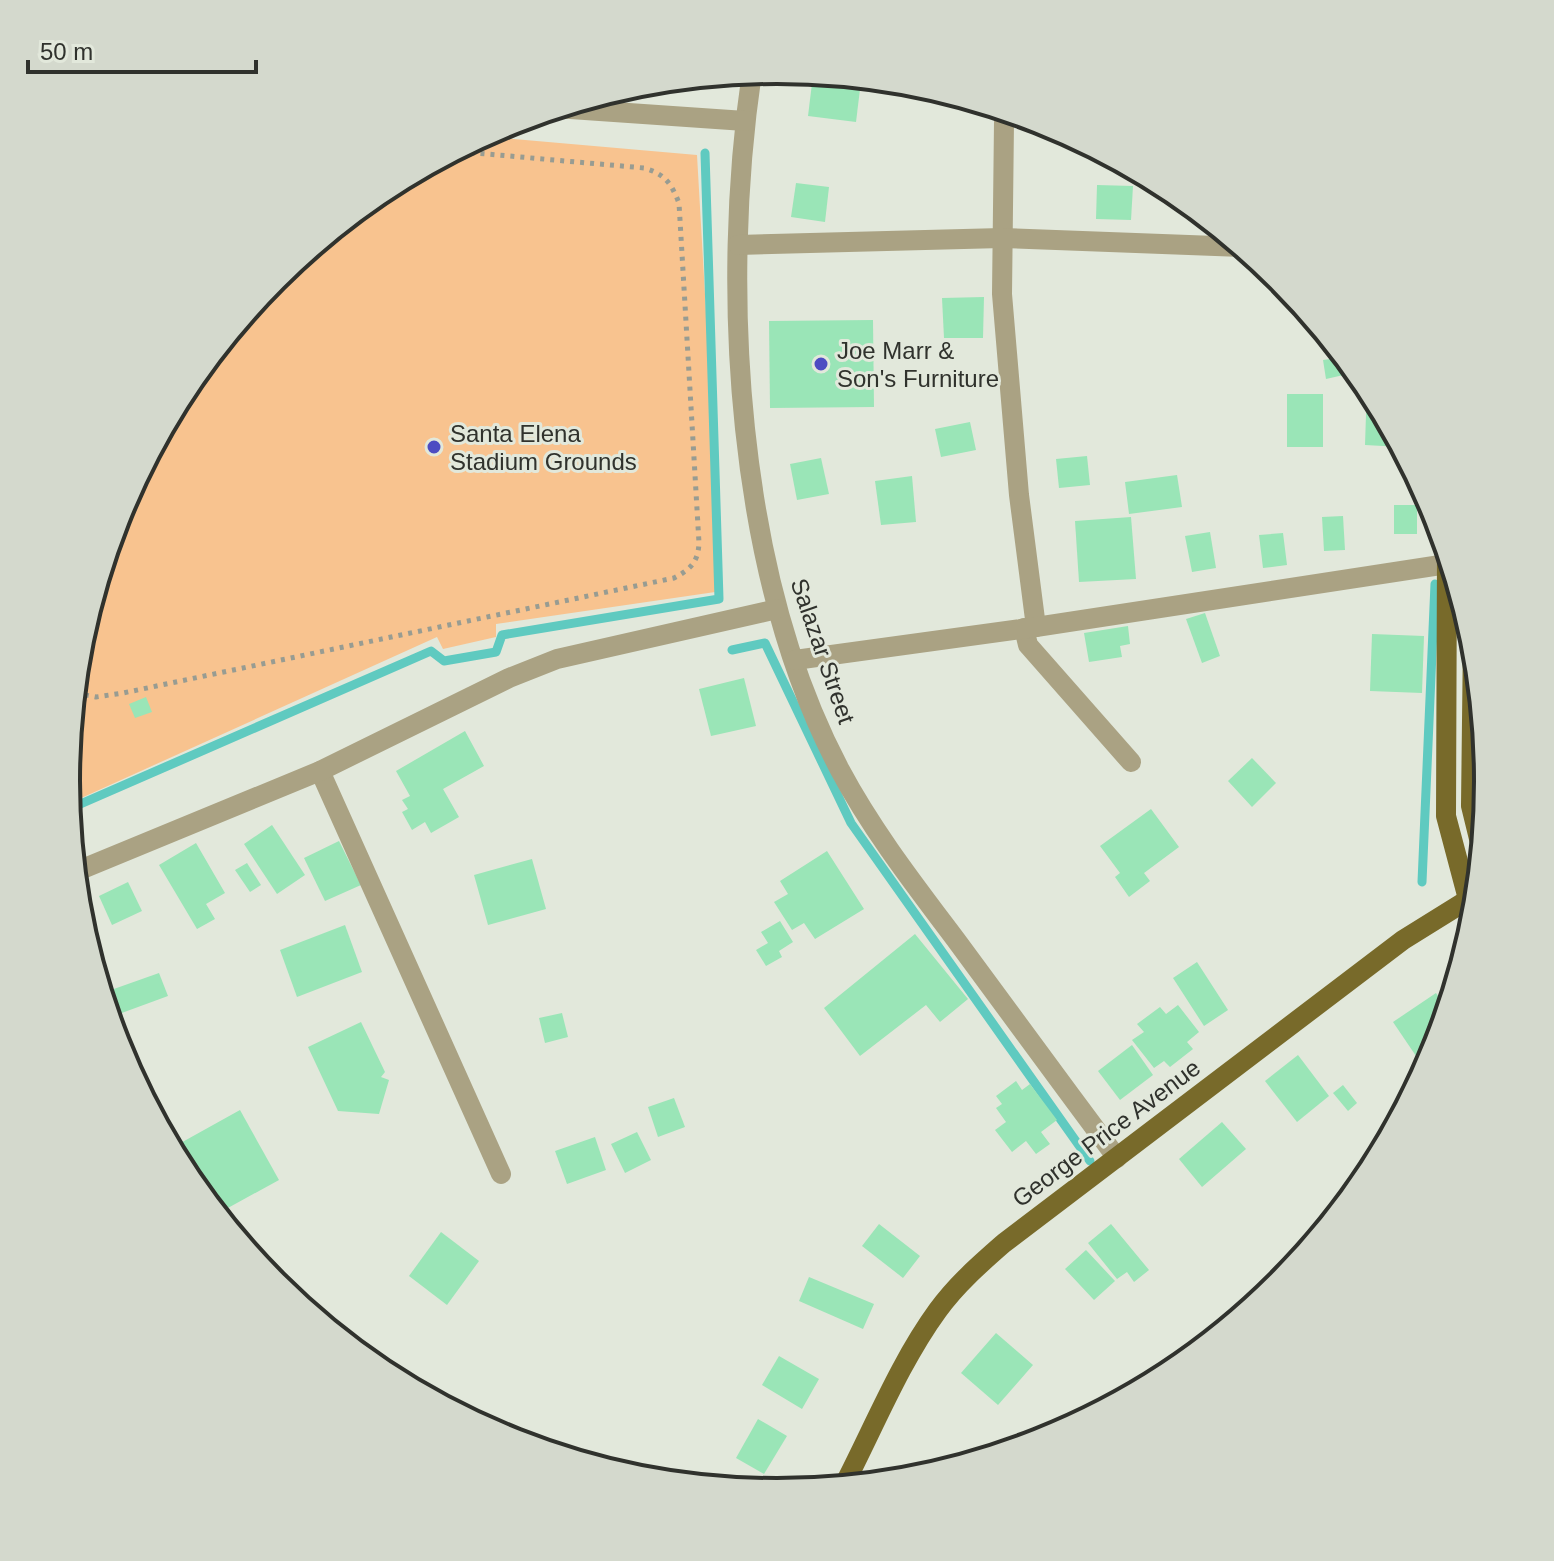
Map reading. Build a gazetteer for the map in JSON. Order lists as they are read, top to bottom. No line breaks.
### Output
{"streets":{"main road":["George Price Avenue"],"street":["Salazar Street"]},"crossings":[["Salazar Street","George Price Avenue"]],"places":["Joe Marr & Son's Furniture","Santa Elena Stadium Grounds"],"scale_bar":"50 m"}
